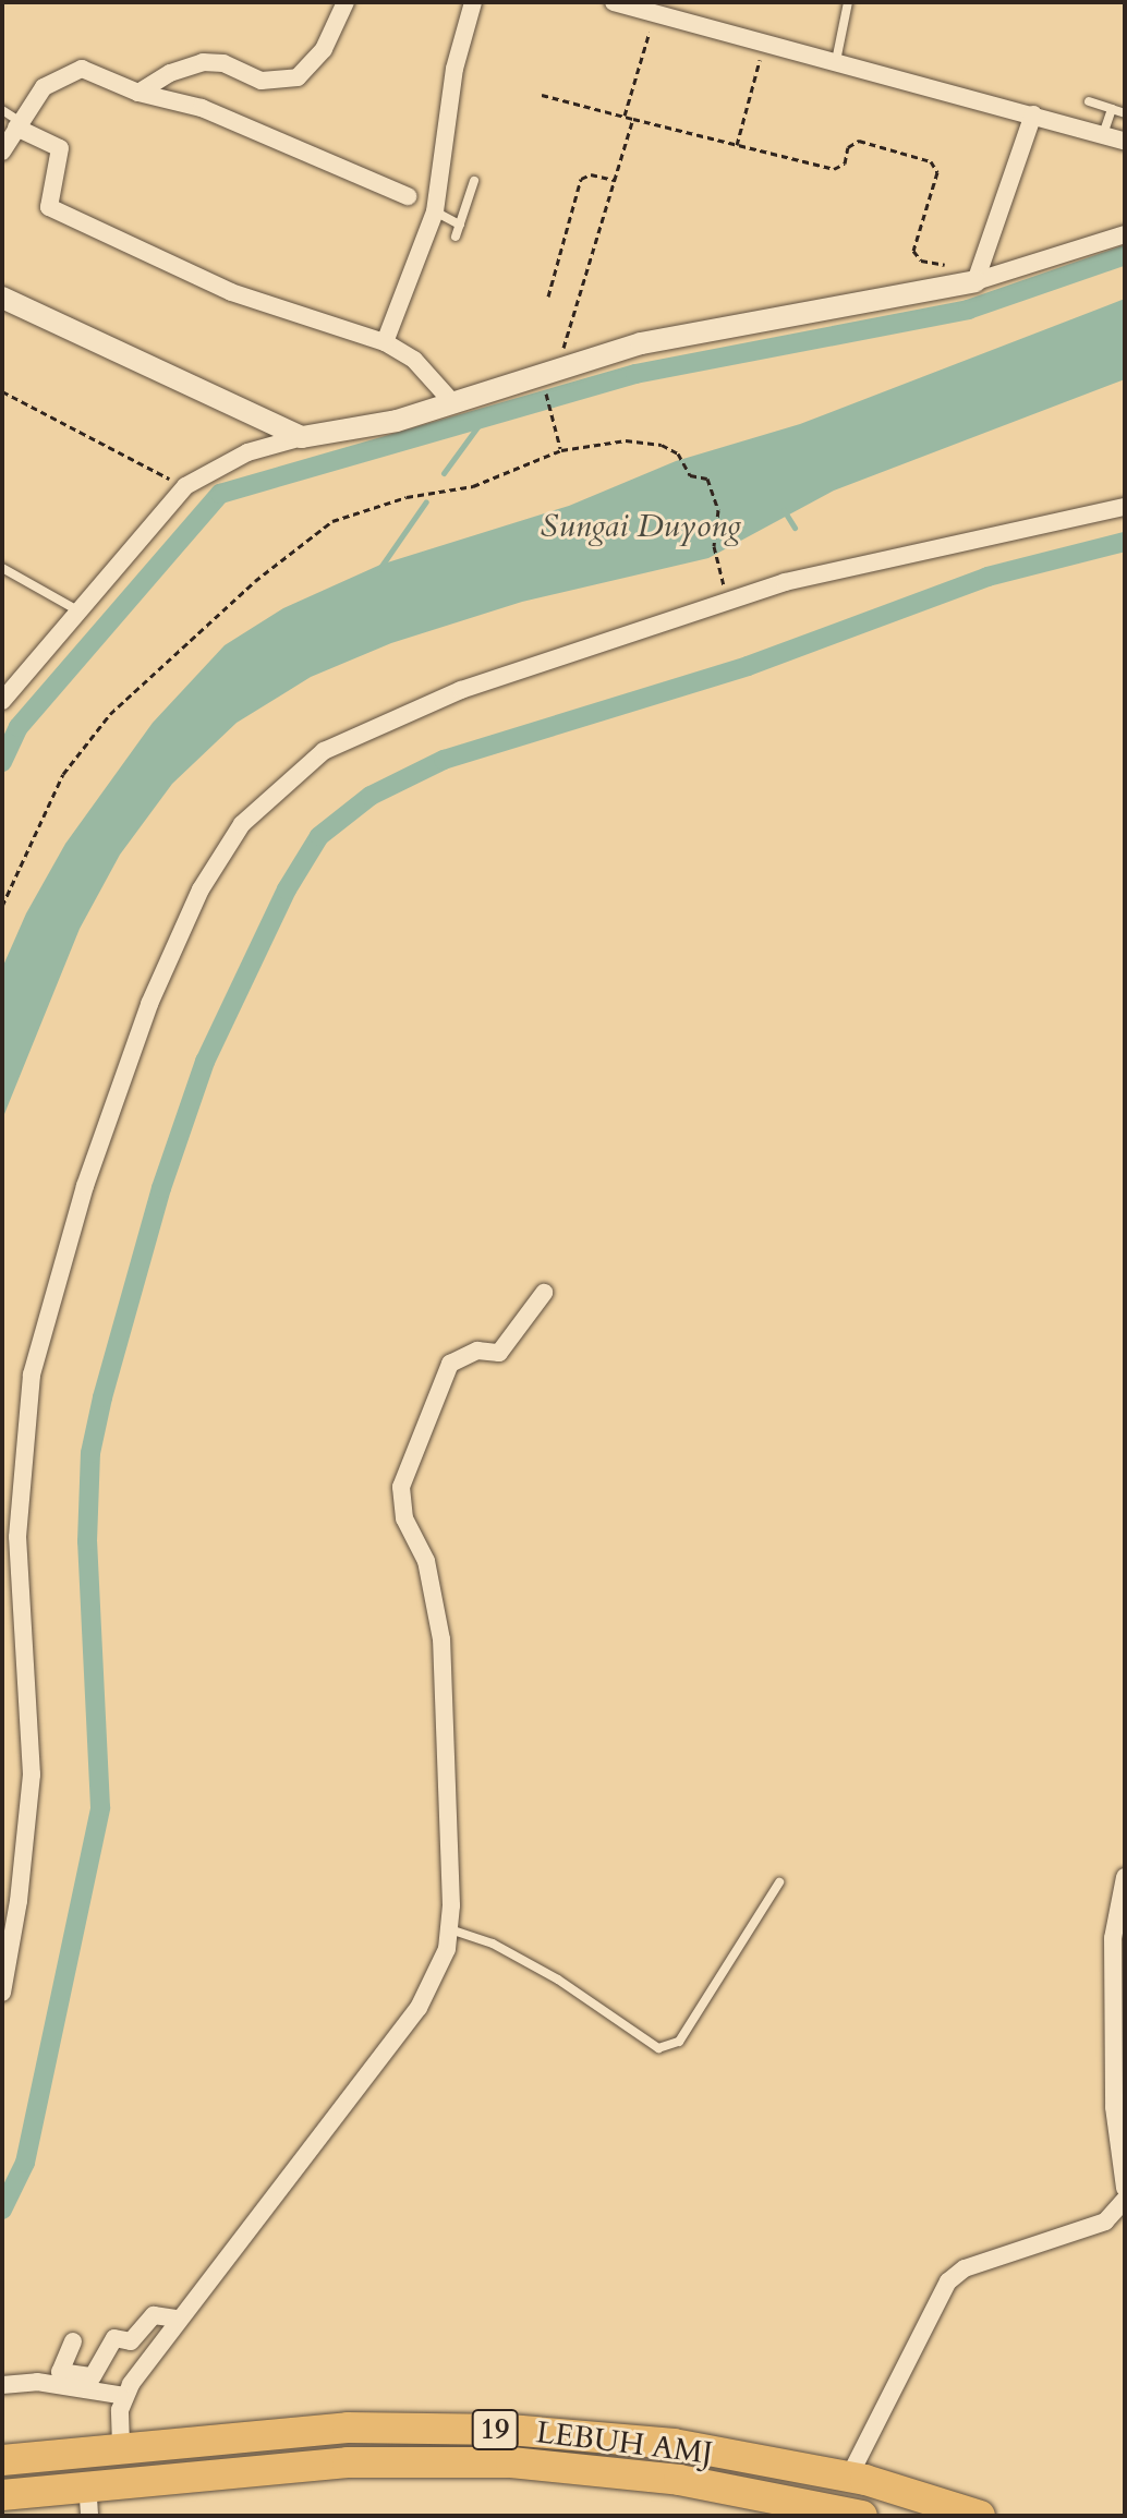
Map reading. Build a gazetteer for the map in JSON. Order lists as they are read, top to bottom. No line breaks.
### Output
{"streets":{"highway":["19","LEBUH AMJ"]},"water":["Sungai Duyong"]}
